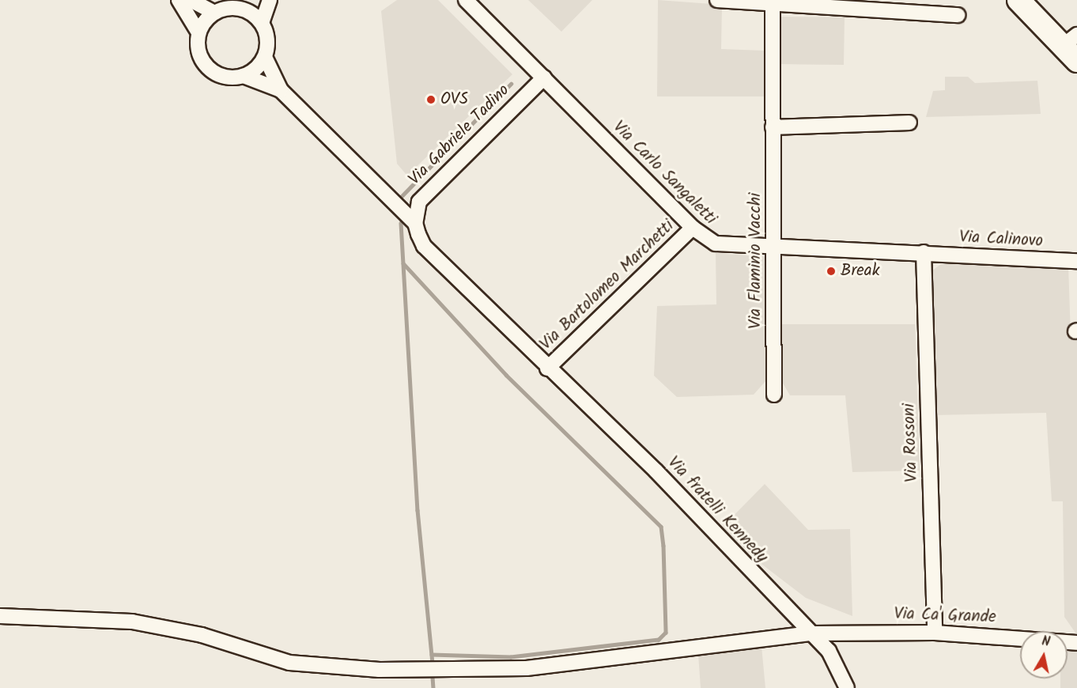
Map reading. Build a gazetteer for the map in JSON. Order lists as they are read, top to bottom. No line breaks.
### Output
{"streets":{"street":["Via Gabriele Tadino","Via Carlo Sangaletti","Via Calinovo","Via Flaminio Vacchi","Via Bartolomeo Marchetti","Via Rossoni","Via fratelli Kennedy","Via Ca' Grande"]},"crossings":[["Via Gabriele Tadino","Via Carlo Sangaletti"],["Via Carlo Sangaletti","Via Calinovo"],["Via Carlo Sangaletti","Via Flaminio Vacchi"],["Via Carlo Sangaletti","Via Bartolomeo Marchetti"],["Via Carlo Sangaletti","Via Rossoni"],["Via Calinovo","Via Rossoni"],["Via Bartolomeo Marchetti","Via fratelli Kennedy"],["Via Rossoni","Via Ca' Grande"],["Via fratelli Kennedy","Via Ca' Grande"]],"places":["OVS","Break"],"north":"top"}
